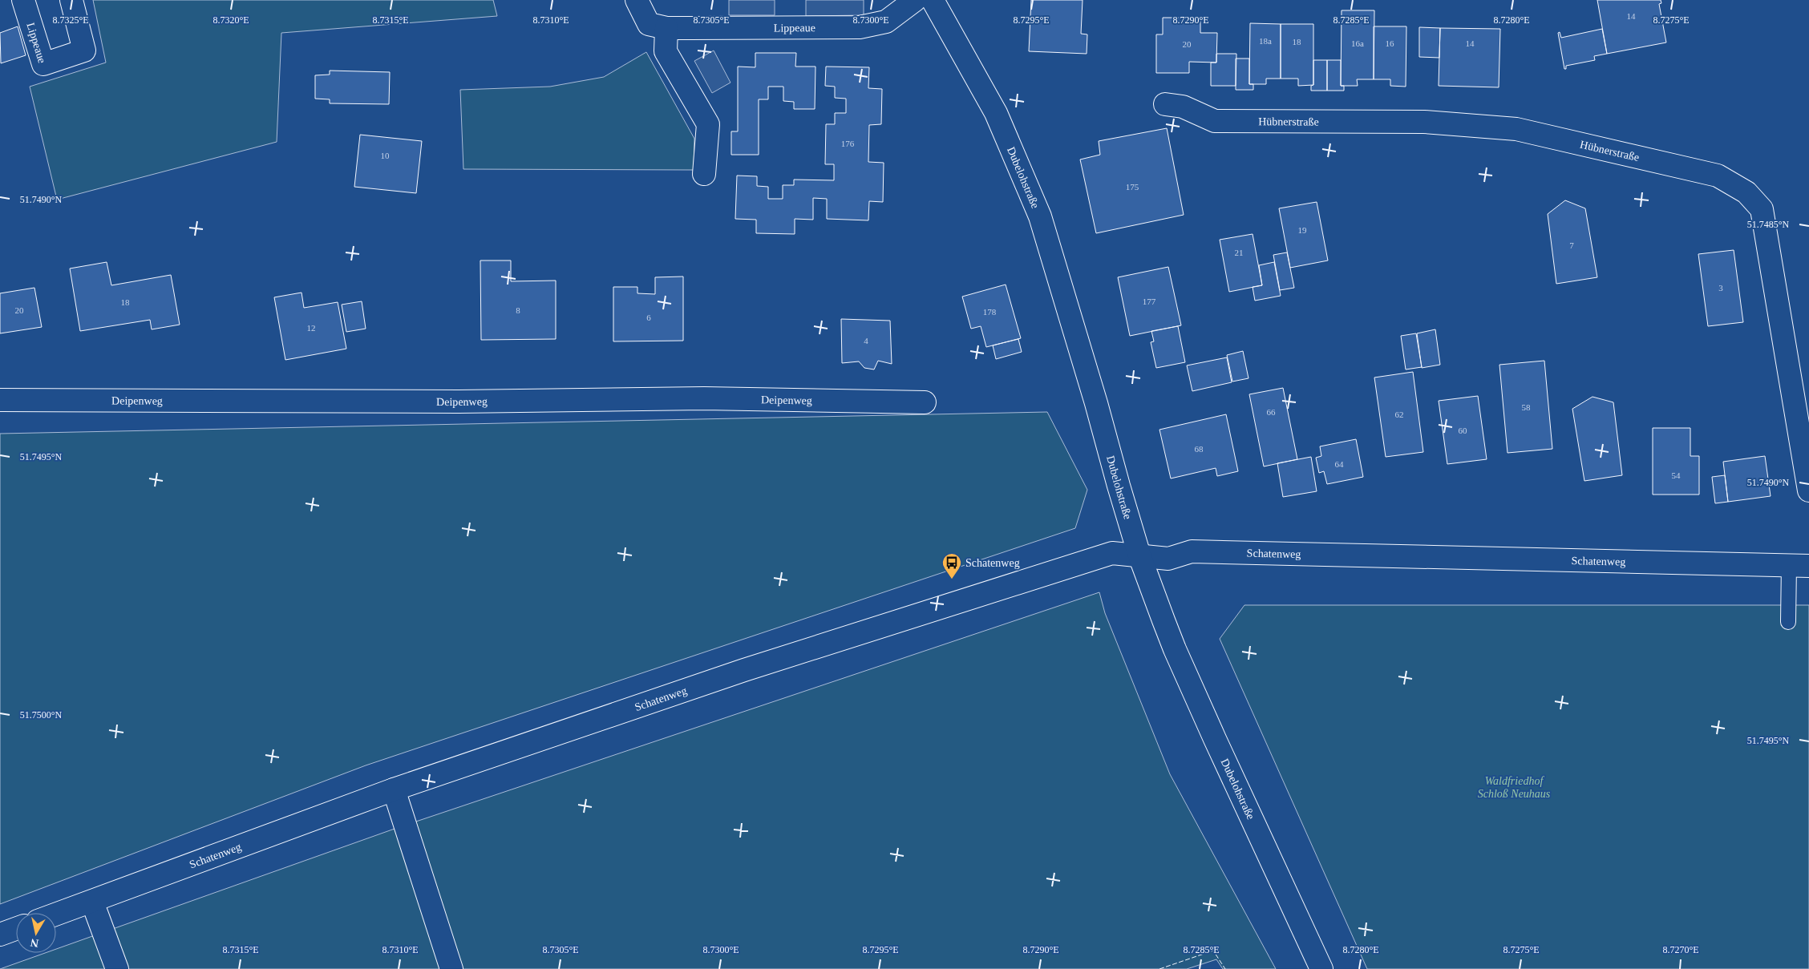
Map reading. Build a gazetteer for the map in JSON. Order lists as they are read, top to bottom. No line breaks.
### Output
{"streets":{"street":["Lippeaue","Hübnerstraße","Dubelohstraße","Deipenweg","Schatenweg"]},"crossings":[["Dubelohstraße","Schatenweg"]],"parks":["Waldfriedhof Schloß Neuhaus"],"places":{"bus stop":["Schatenweg"]},"house_numbers":["14","18a","18","16a","16","14","20","176","10","175","19","7","21","3","177","18","20","8","178","6","12","4","58","66","62","60","68","64","54"],"north":"bottom","coordinates":["8.7325°E","8.7320°E","8.7315°E","8.7310°E","8.7305°E","8.7300°E","8.7295°E","8.7290°E","8.7285°E","8.7280°E","8.7275°E","51.7490°N","51.7485°N","51.7495°N","51.7500°N","8.7270°E"]}
